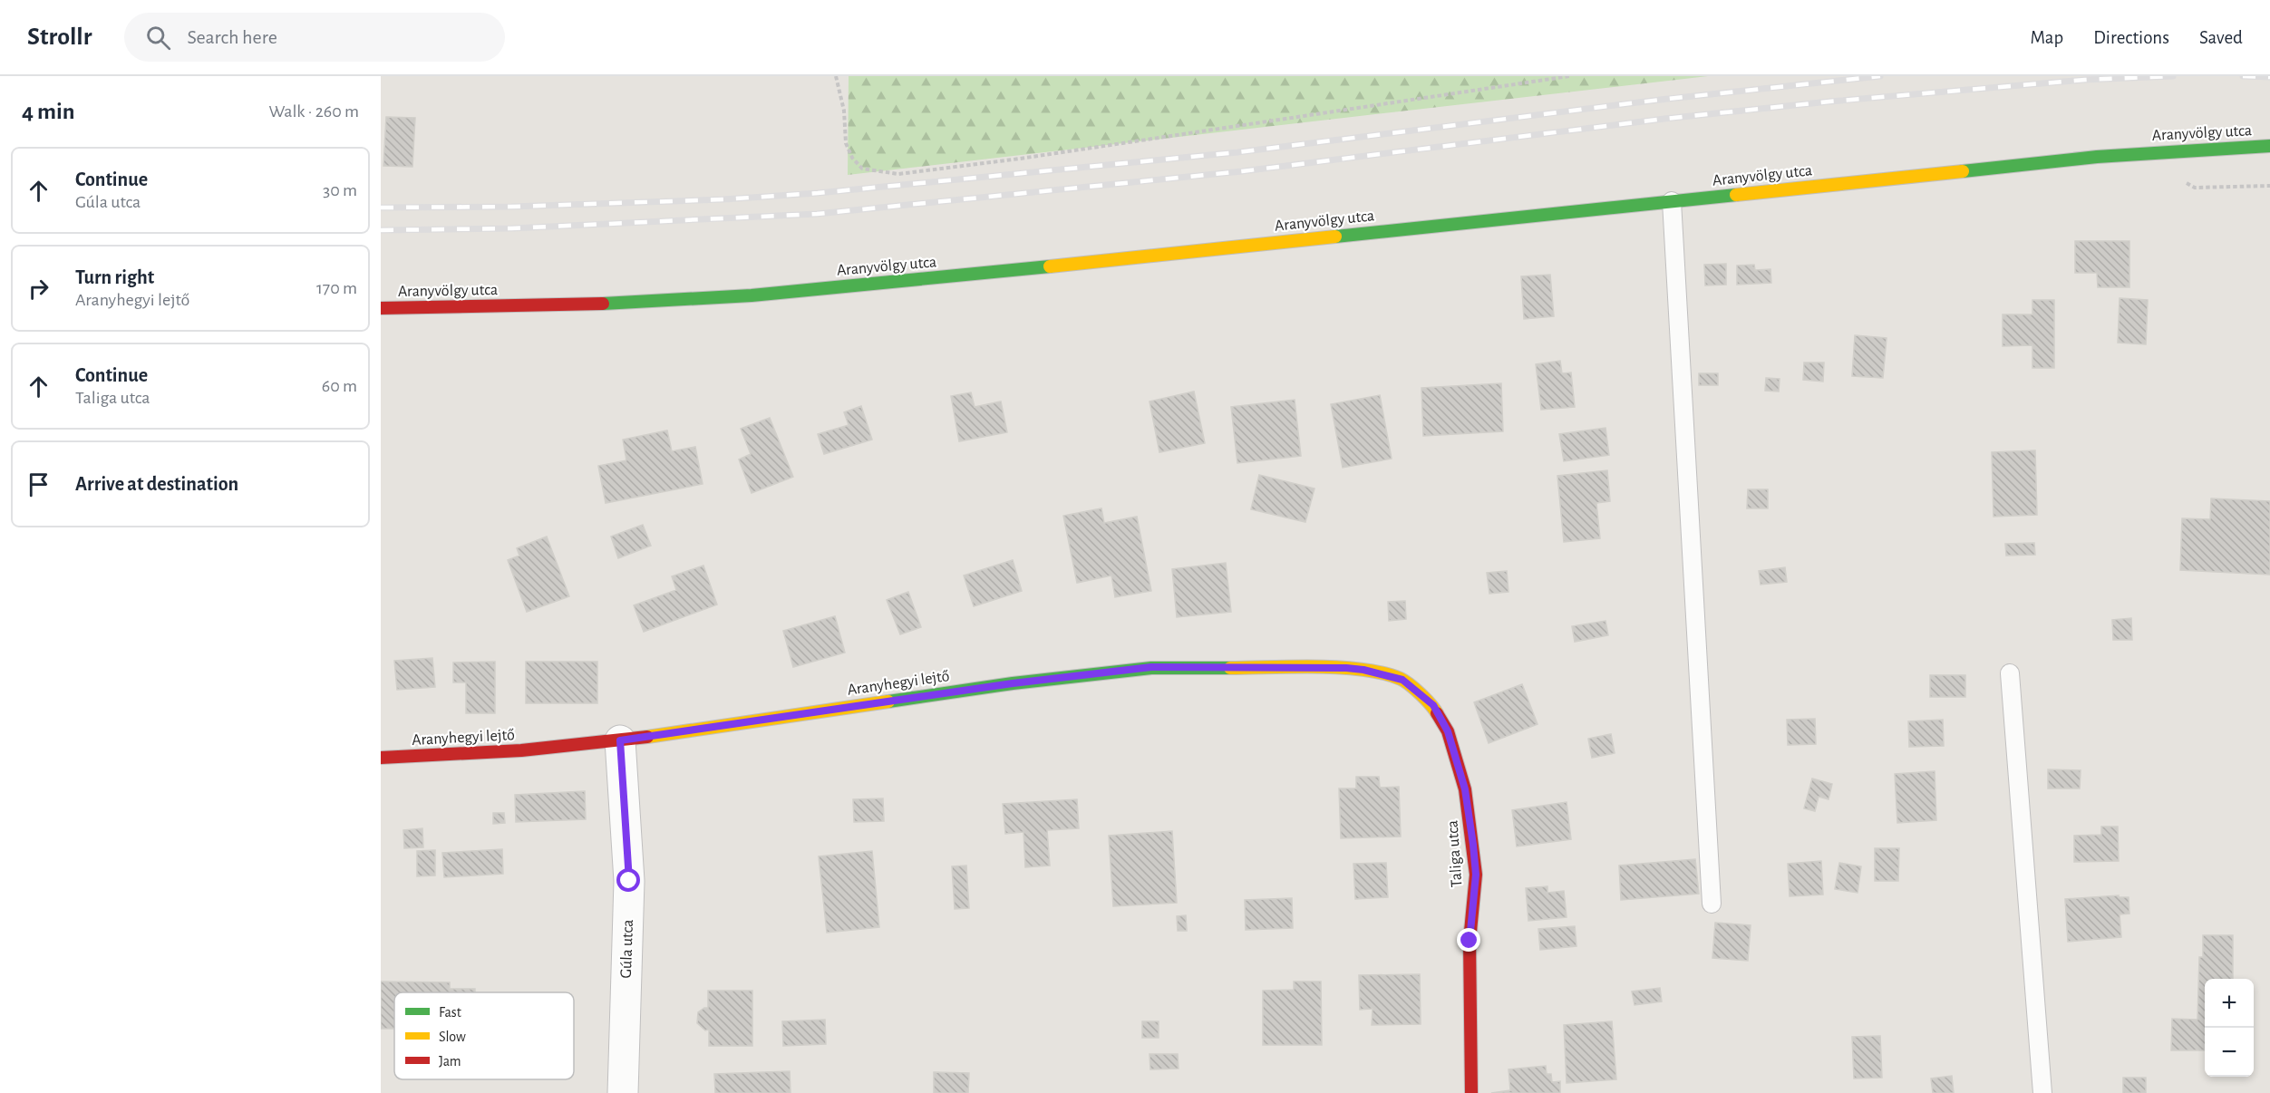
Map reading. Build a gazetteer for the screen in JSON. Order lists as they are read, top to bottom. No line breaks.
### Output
{"streets":{"street":["Aranyvölgy utca","Aranyhegyi lejtő","Taliga utca","Gúla utca"]},"crossings":[["Aranyhegyi lejtő","Taliga utca"],["Aranyhegyi lejtő","Gúla utca"]],"legend":["Fast","Slow","Jam"],"page":{"header":"Strollr","search":"Search here","nav":["Map","Directions","Saved"],"heading":["4 min","Walk · 260 m"],"list":[["Continue","Gúla utca","30 m"],["Turn right","Aranyhegyi lejtő","170 m"],["Continue","Taliga utca","60 m"],"Arrive at destination"],"map_buttons":["+","−"]}}
